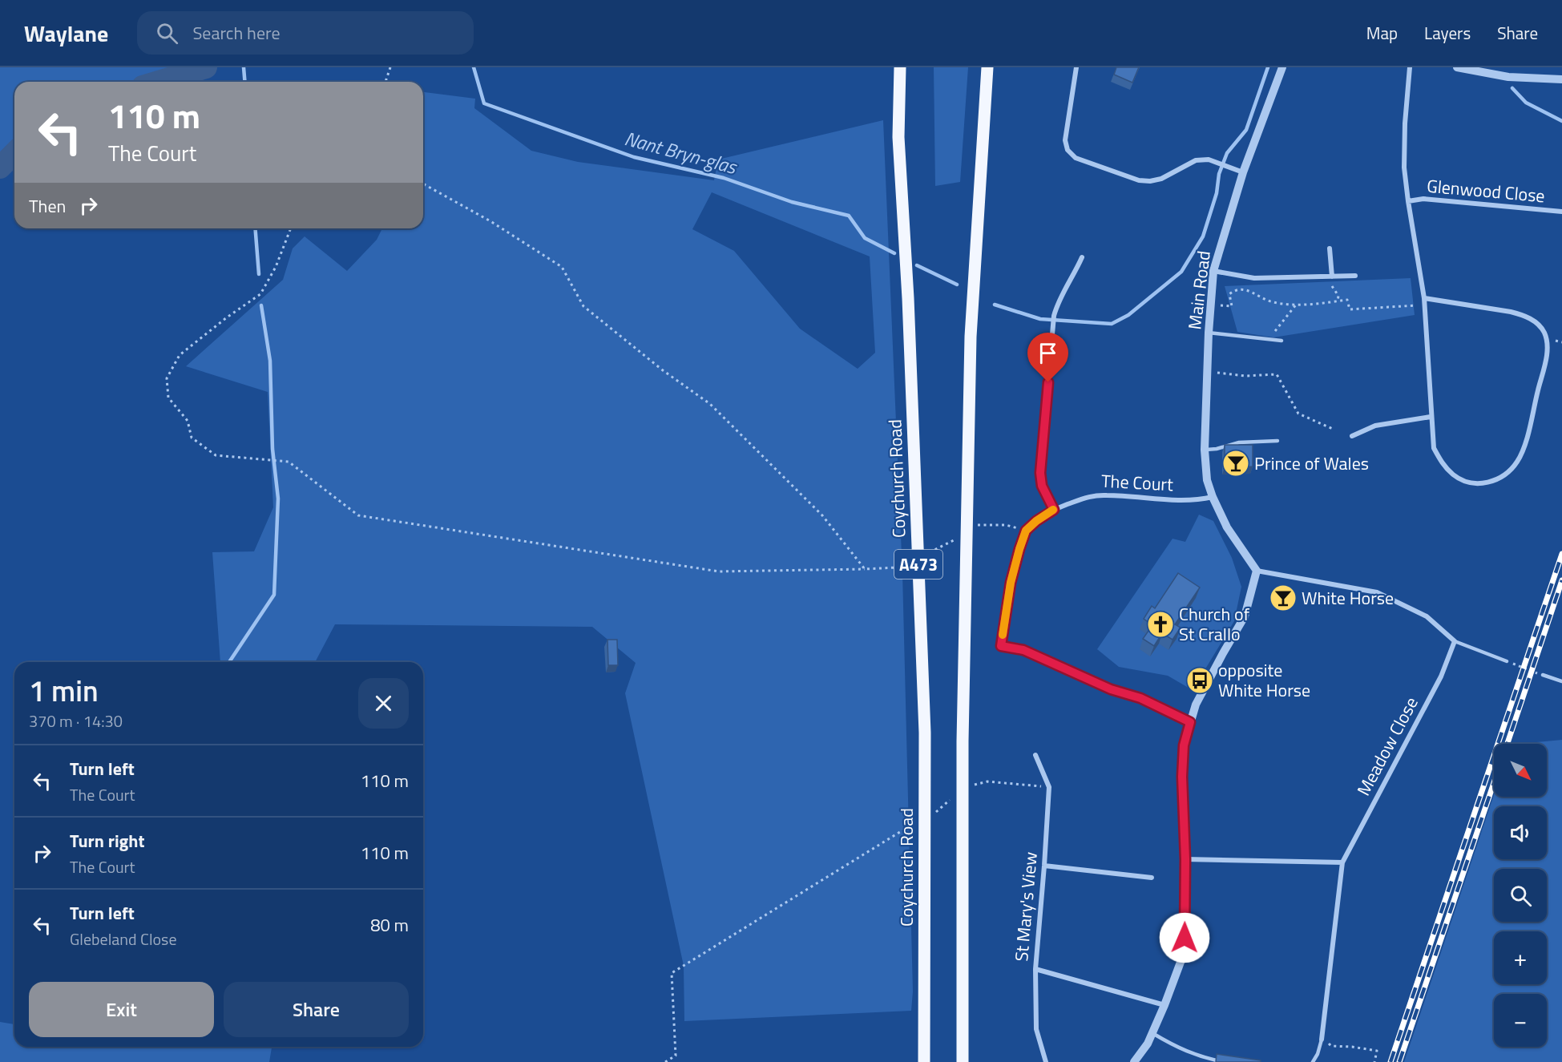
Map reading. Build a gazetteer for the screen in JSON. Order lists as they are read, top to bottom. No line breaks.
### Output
{"streets":{"main road":["Coychurch Road","A473"],"street":["Glenwood Close","Main Road","The Court","Meadow Close","St Mary's View"]},"crossings":[["Main Road","The Court"]],"water":["Nant Bryn-glas"],"places":{"bar":["Prince of Wales","White Horse"],"church":["Church of St Crallo"],"bus stop":["opposite White Horse"]},"north":"bottom right","page":{"header":"Waylane","search":"Search here","nav":["Map","Layers","Share"],"turn":["110 m","The Court"],"then":"Then","heading":["1 min","370 m · 14:30"],"map_buttons":["+","−"],"list":[{"name":"Turn left","note":"The Court","value":"110 m"},{"name":"Turn right","note":"The Court","value":"110 m"},{"name":"Turn left","note":"Glebeland Close","value":"80 m"}],"buttons":["Exit","Share"]}}
